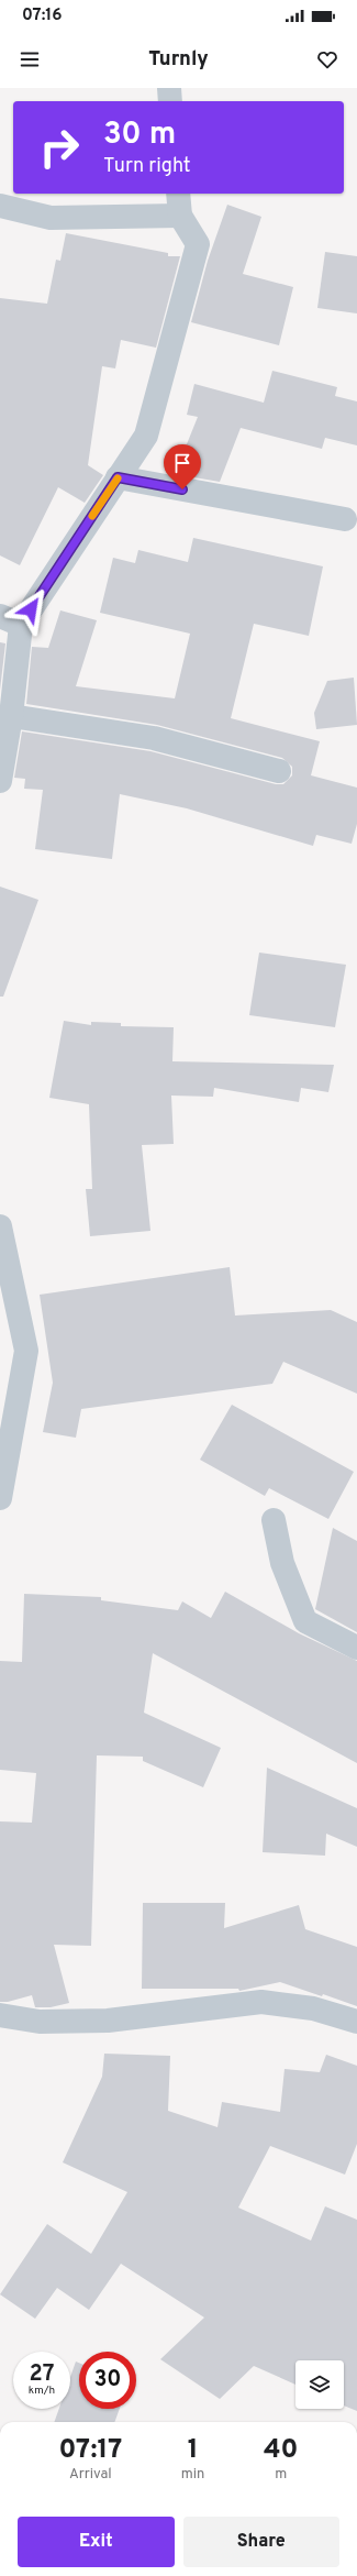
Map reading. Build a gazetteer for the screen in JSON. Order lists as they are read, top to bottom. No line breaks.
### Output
{"page":{"status":"07:16","header":"Turnly","turn":["30 m","Turn right"],"speed":"27 km/h","limit":"30","eta":["07:17","Arrival","1","min","40","m"],"buttons":["Exit","Share"]}}
